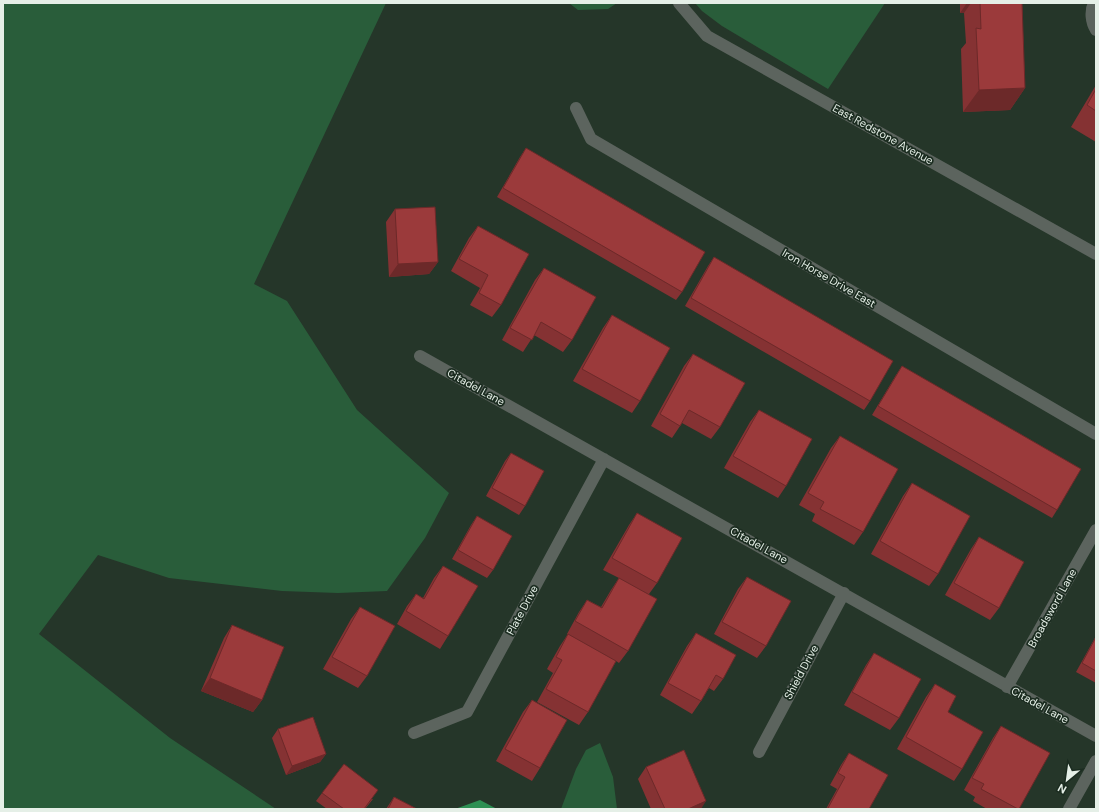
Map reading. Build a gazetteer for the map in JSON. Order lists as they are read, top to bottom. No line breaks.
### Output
{"streets":{"street":["East Redstone Avenue","Iron Horse Drive East","Citadel Lane","Broadsword Lane","Plate Drive","Shield Drive"]},"crossings":[["Citadel Lane","Broadsword Lane"],["Citadel Lane","Plate Drive"],["Citadel Lane","Shield Drive"]],"north":"bottom left"}
